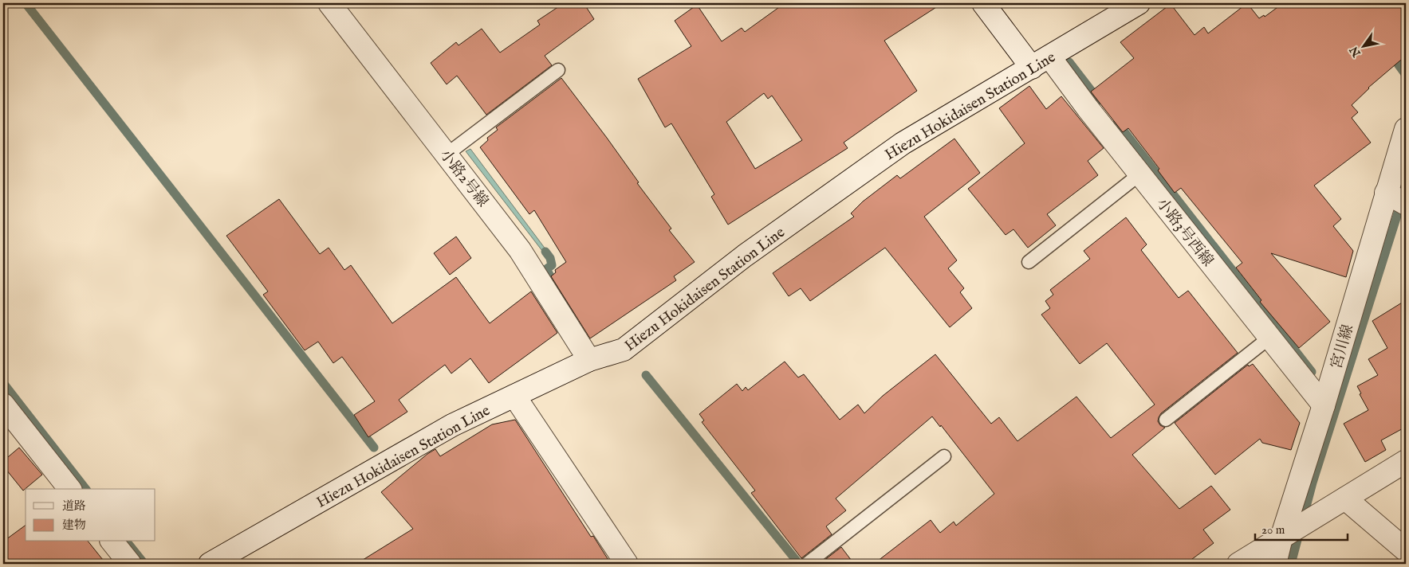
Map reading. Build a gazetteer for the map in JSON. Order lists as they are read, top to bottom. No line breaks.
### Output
{"streets":{"street":["Hiezu Hokidaisen Station Line","小路2号線","小路3号西線","宮川線"]},"crossings":[["Hiezu Hokidaisen Station Line","小路2号線"],["Hiezu Hokidaisen Station Line","小路3号西線"],["小路3号西線","宮川線"]],"legend":["道路","建物"],"scale_bar":"20 m","north":"bottom left"}
